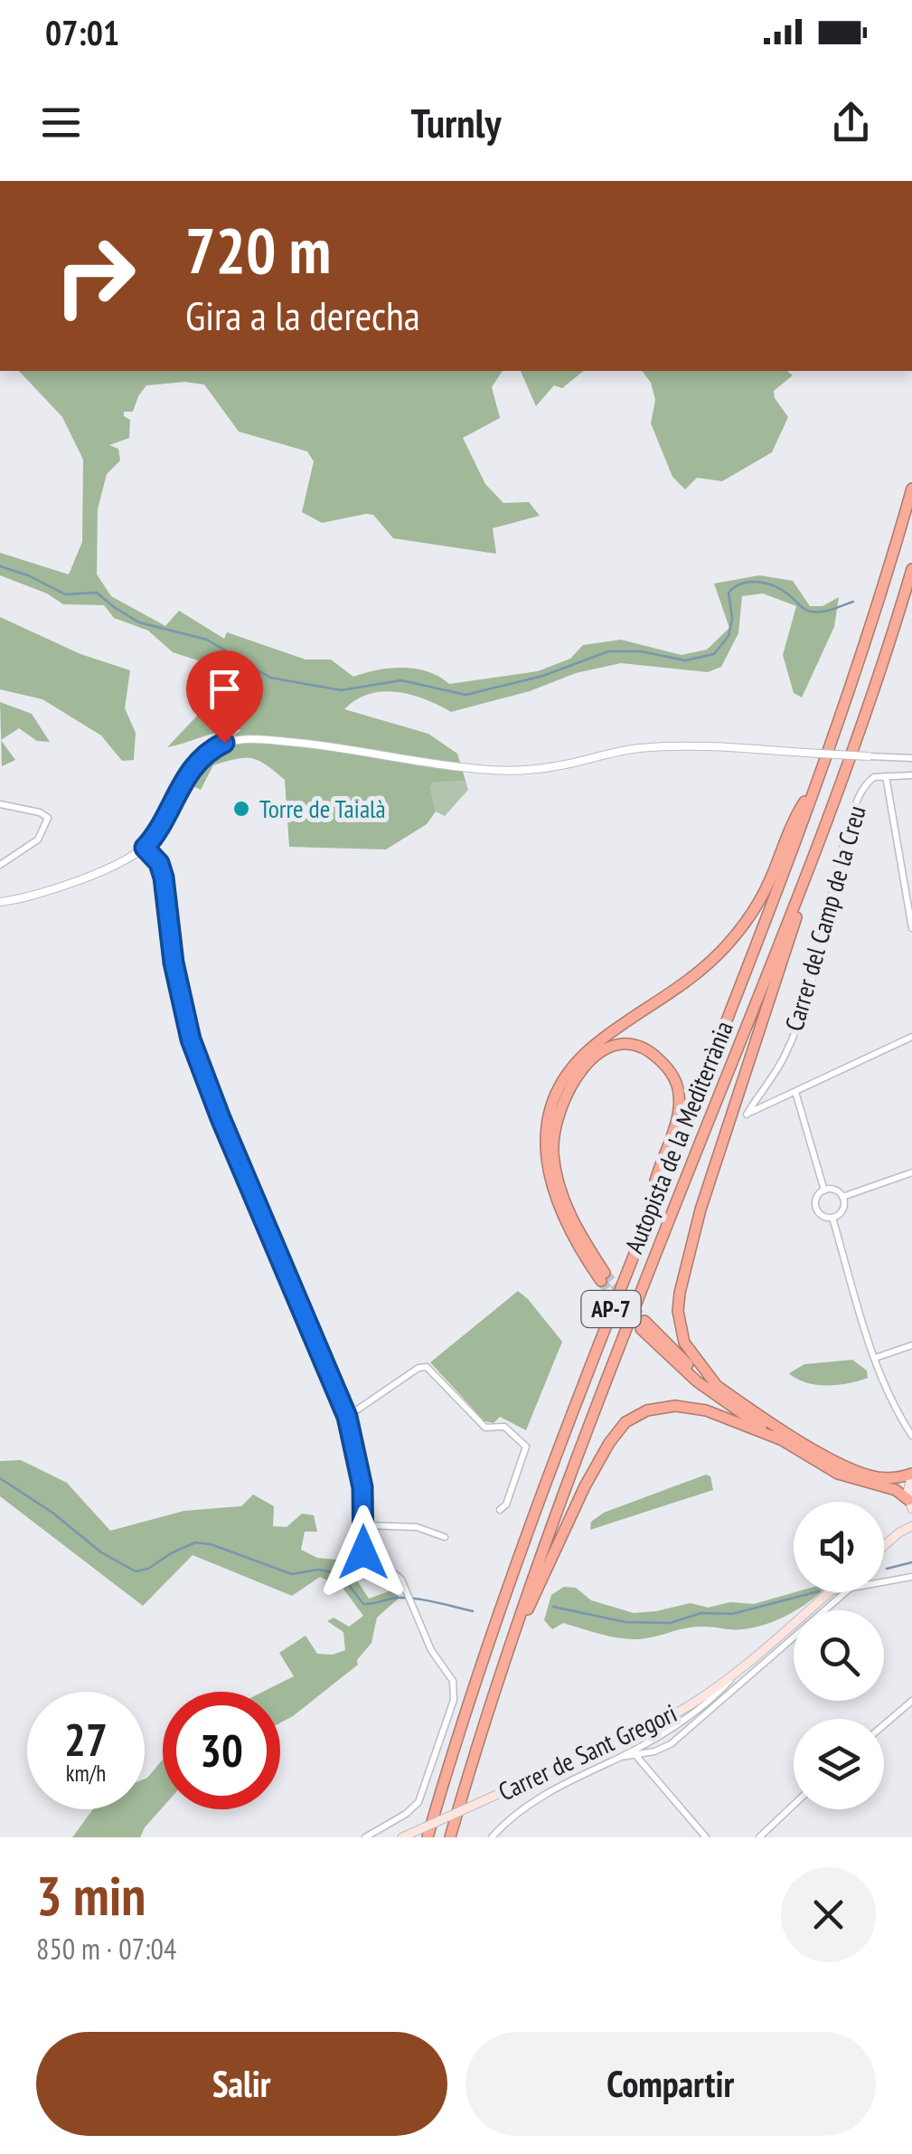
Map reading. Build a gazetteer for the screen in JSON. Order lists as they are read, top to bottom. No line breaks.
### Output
{"streets":{"highway":["Autopista de la Mediterrània","AP-7"],"main road":["Carrer de Sant Gregori"],"street":["Carrer del Camp de la Creu"]},"places":["Torre de Taialà"],"page":{"status":"07:01","header":"Turnly","turn":["720 m","Gira a la derecha"],"speed":"27 km/h","limit":"30","heading":["3 min","850 m · 07:04"],"buttons":["Salir","Compartir"]}}
